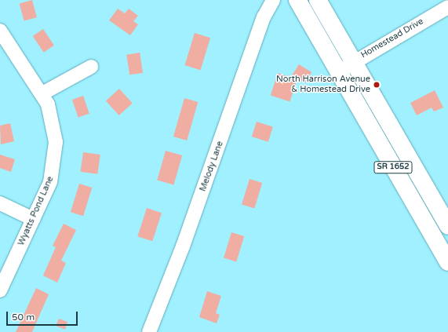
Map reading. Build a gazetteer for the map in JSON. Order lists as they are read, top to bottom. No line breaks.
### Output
{"streets":{"main road":["SR 1652"],"street":["Homestead Drive","Melody Lane","Wyatts Pond Lane"]},"crossings":[["Homestead Drive","SR 1652"]],"places":["North Harrison Avenue & Homestead Drive"],"scale_bar":"50 m"}
